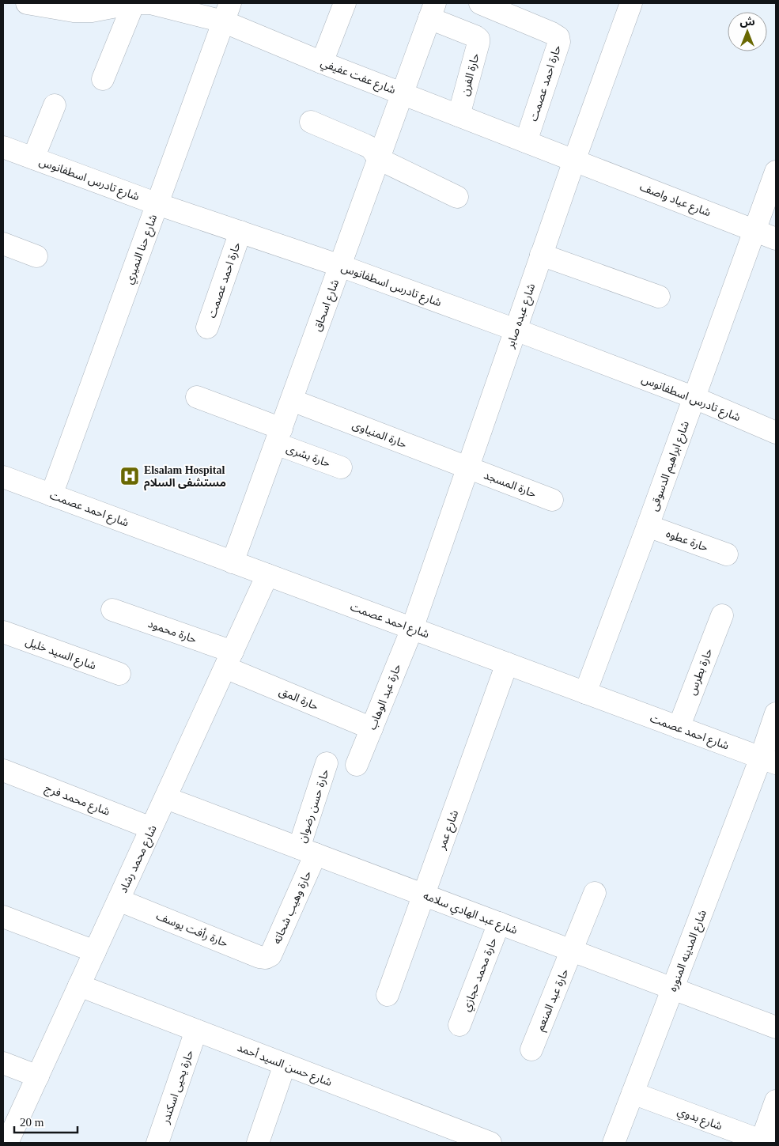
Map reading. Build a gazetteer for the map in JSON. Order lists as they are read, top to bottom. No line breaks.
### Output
{"streets":{"street":["حارة الفرن","شارع عفت عفيفي","حارة احمد عصمت","شارع تادرس اسطفانوس","شارع عياد واصف","شارع حنا النميري","شارع اسحاق","شارع عبده صابر","حارة المنياوى","حارة بشرى","شارع ابراهيم الدسوقى","حارة المسجد","شارع احمد عصمت","حارة عطوه","حارة محمود","شارع السيد خليل","حارة بطرس","حارة عبد الوهاب","حارة المق","شارع محمد فرج","حارة حسن رضوان","شارع عمر","شارع محمد رشاد","حارة وهيب شحاته","شارع عبد الهادي سلامه","حارة رأفت يوسف","شارع المدينه المنوره","حارة محمد حجازي","حارة عبد المنعم","شارع حسن السيد أحمد","حارة يحيى اسكندر","شارع بدوي"]},"crossings":[["حارة الفرن","شارع عفت عفيفي"],["حارة الفرن","شارع اسحاق"],["شارع عفت عفيفي","حارة احمد عصمت"],["شارع عفت عفيفي","شارع عياد واصف"],["شارع عفت عفيفي","شارع حنا النميري"],["شارع عفت عفيفي","شارع اسحاق"],["شارع عفت عفيفي","شارع عبده صابر"],["حارة احمد عصمت","شارع تادرس اسطفانوس"],["شارع تادرس اسطفانوس","شارع حنا النميري"],["شارع تادرس اسطفانوس","شارع اسحاق"],["شارع تادرس اسطفانوس","شارع عبده صابر"],["شارع تادرس اسطفانوس","شارع ابراهيم الدسوقى"],["شارع عياد واصف","شارع عبده صابر"],["شارع عياد واصف","شارع ابراهيم الدسوقى"],["شارع حنا النميري","شارع احمد عصمت"],["شارع اسحاق","حارة المنياوى"],["شارع اسحاق","حارة بشرى"],["شارع اسحاق","شارع احمد عصمت"],["شارع عبده صابر","حارة المنياوى"],["شارع عبده صابر","حارة المسجد"],["شارع عبده صابر","شارع احمد عصمت"],["شارع عبده صابر","حارة عبد الوهاب"],["حارة المنياوى","حارة المسجد"],["شارع ابراهيم الدسوقى","شارع احمد عصمت"],["شارع ابراهيم الدسوقى","حارة عطوه"],["شارع احمد عصمت","حارة بطرس"],["شارع احمد عصمت","حارة عبد الوهاب"],["شارع احمد عصمت","شارع عمر"],["شارع احمد عصمت","شارع محمد رشاد"],["شارع احمد عصمت","شارع المدينه المنوره"],["حارة محمود","حارة المق"],["حارة محمود","شارع محمد رشاد"],["حارة عبد الوهاب","حارة المق"],["حارة المق","شارع محمد رشاد"],["شارع محمد فرج","شارع محمد رشاد"],["حارة حسن رضوان","حارة وهيب شحاته"],["حارة حسن رضوان","شارع عبد الهادي سلامه"],["شارع عمر","شارع عبد الهادي سلامه"],["شارع محمد رشاد","شارع عبد الهادي سلامه"],["شارع محمد رشاد","حارة رأفت يوسف"],["شارع محمد رشاد","شارع حسن السيد أحمد"],["حارة وهيب شحاته","شارع عبد الهادي سلامه"],["حارة وهيب شحاته","حارة رأفت يوسف"],["شارع عبد الهادي سلامه","شارع المدينه المنوره"],["شارع عبد الهادي سلامه","حارة محمد حجازي"],["شارع عبد الهادي سلامه","حارة عبد المنعم"],["شارع المدينه المنوره","شارع بدوي"],["شارع حسن السيد أحمد","حارة يحيى اسكندر"]],"places":{"hospital":["Elsalam Hospital مستشفى السلام"]},"scale_bar":"20 m","north":"top"}
